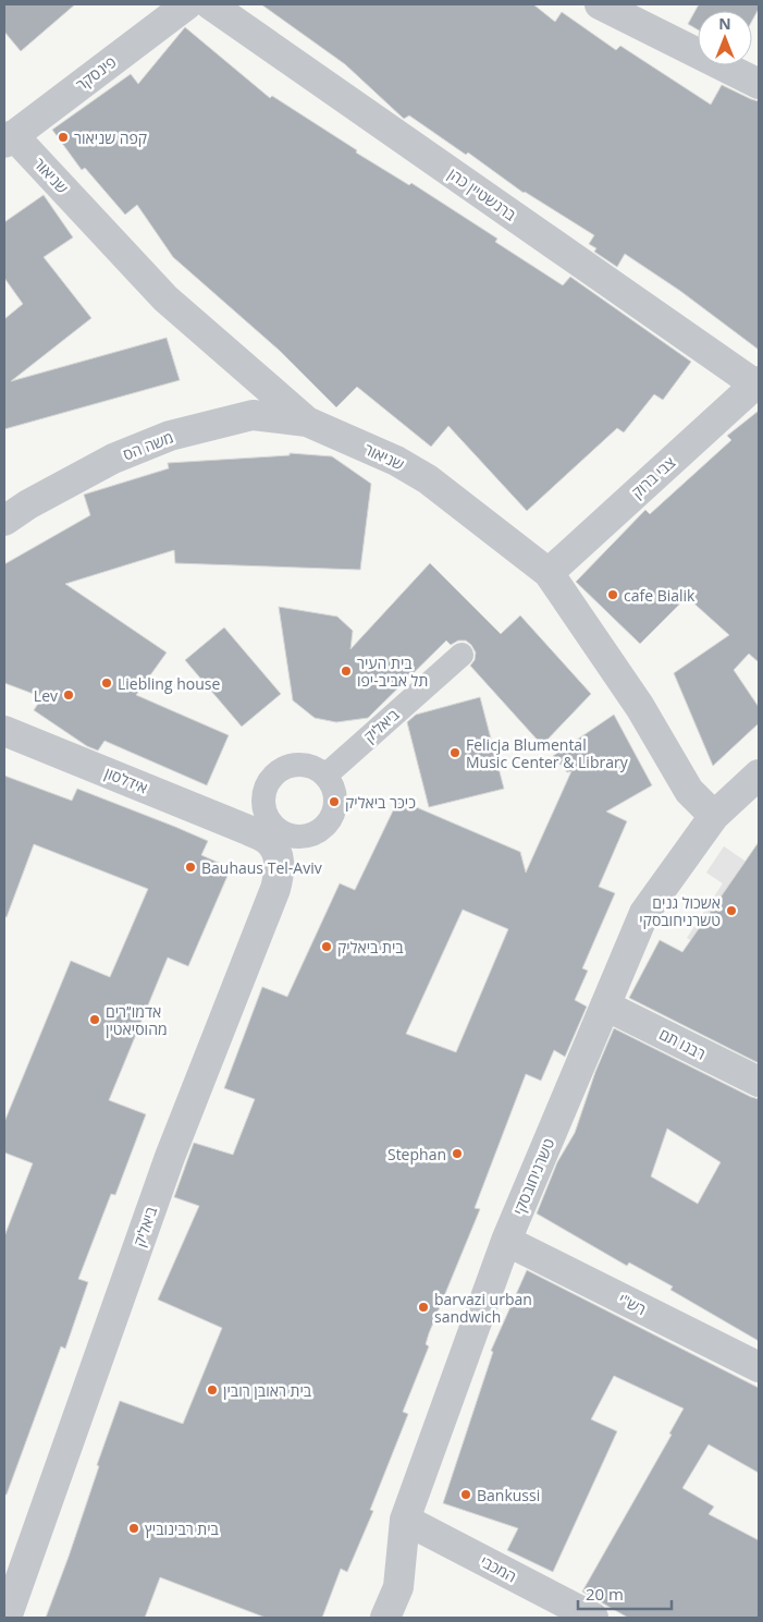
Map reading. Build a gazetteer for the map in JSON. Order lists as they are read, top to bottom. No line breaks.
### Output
{"streets":{"street":["פינסקר","שניאור","ברנשטיין כהן","משה הס","צבי ברוק","ביאליק","אידלסון","רבנו תם","טשרניחובסקי","רש\"י","המכבי"]},"crossings":[["פינסקר","שניאור"],["שניאור","משה הס"],["שניאור","צבי ברוק"],["שניאור","טשרניחובסקי"],["ברנשטיין כהן","צבי ברוק"],["ביאליק","אידלסון"],["רבנו תם","טשרניחובסקי"],["טשרניחובסקי","רש\"י"],["טשרניחובסקי","המכבי"]],"places":["קפה שניאור","cafe Bialik","בית העיר תל אביב-יפו","Liebling house","Lev","Felicja Blumental Music Center & Library","כיכר ביאליק","Bauhaus Tel-Aviv","אשכול גנים טשרניחובסקי","בית ביאליק","אדמו״רים מהוסיאטין","Stephan","barvazi urban sandwich","בית ראובן רובין","Bankussi","בית רבינוביץ"],"scale_bar":"20 m","north":"top"}
